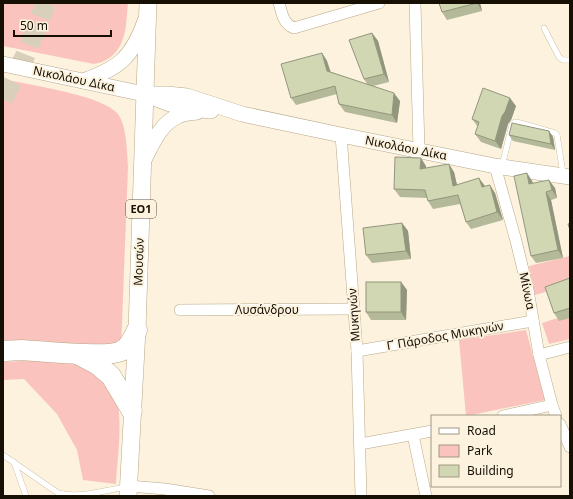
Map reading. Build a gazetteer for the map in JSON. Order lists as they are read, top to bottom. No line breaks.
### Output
{"streets":{"main road":["Νικολάου Δίκα","ΕΟ1","Μουσών"],"street":["Μίνωα","Λυσάνδρου","Μυκηνών","Γ΄ Πάροδος Μυκηνών"]},"crossings":[["Νικολάου Δίκα","Μουσών"],["Νικολάου Δίκα","Μίνωα"],["Νικολάου Δίκα","Μυκηνών"],["Μίνωα","Γ΄ Πάροδος Μυκηνών"],["Λυσάνδρου","Μυκηνών"],["Μυκηνών","Γ΄ Πάροδος Μυκηνών"]],"legend":["Road","Park","Building"],"scale_bar":"50 m"}
